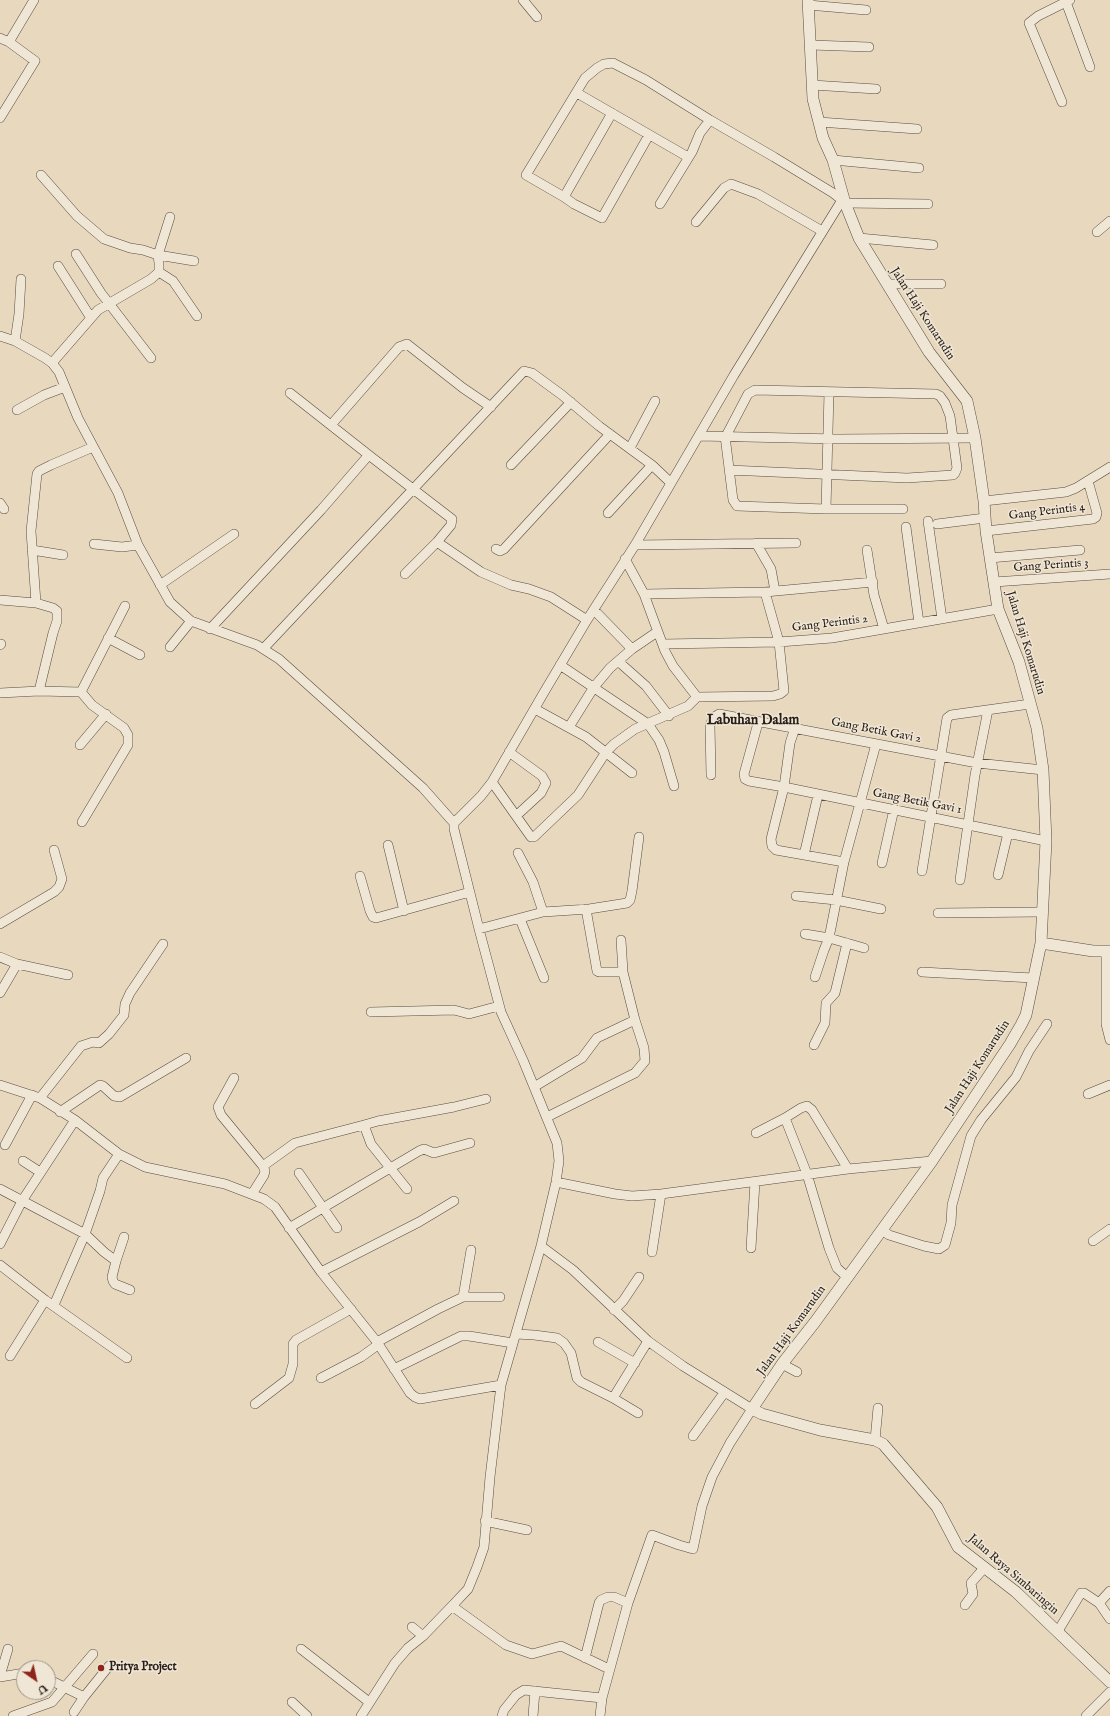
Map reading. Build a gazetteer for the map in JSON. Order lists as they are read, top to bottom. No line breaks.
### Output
{"streets":{"street":["Jalan Haji Komarudin","Gang Perintis 4","Gang Perintis 3","Gang Perintis 2","Gang Betik Gavi 2","Gang Betik Gavi 1","Jalan Raya Simbaringin"]},"crossings":[["Jalan Haji Komarudin","Gang Perintis 4"],["Jalan Haji Komarudin","Gang Perintis 3"],["Jalan Haji Komarudin","Gang Perintis 2"],["Jalan Haji Komarudin","Gang Betik Gavi 2"],["Jalan Haji Komarudin","Gang Betik Gavi 1"],["Jalan Haji Komarudin","Jalan Raya Simbaringin"],["Gang Betik Gavi 2","Gang Betik Gavi 1"]],"districts":["Labuhan Dalam"],"places":["Pritya Project"],"north":"bottom right"}
